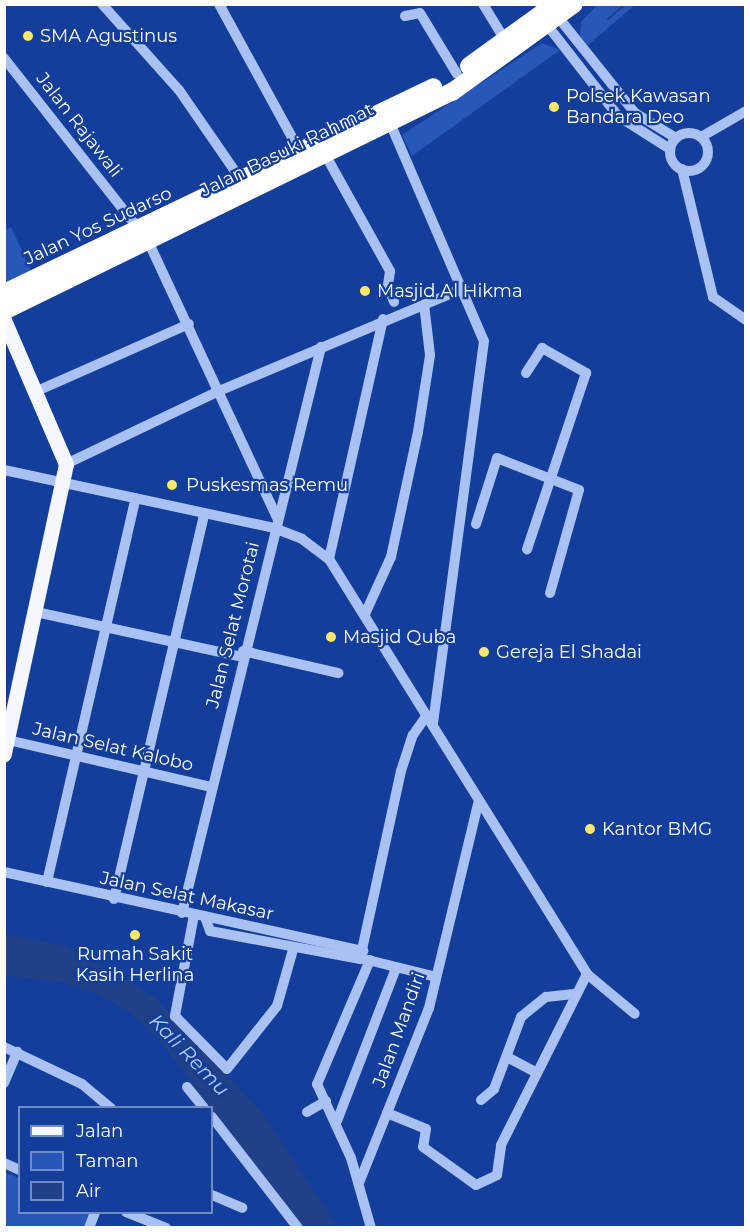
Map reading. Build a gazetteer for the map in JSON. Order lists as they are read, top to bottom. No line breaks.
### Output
{"streets":{"highway":["Jalan Basuki Rahmat","Jalan Yos Sudarso"],"street":["Jalan Rajawali","Jalan Selat Morotai","Jalan Selat Kalobo","Jalan Selat Makasar","Jalan Mandiri"]},"crossings":[["Jalan Rajawali","Jalan Basuki Rahmat"],["Jalan Rajawali","Jalan Yos Sudarso"],["Jalan Rajawali","Jalan Selat Morotai"],["Jalan Basuki Rahmat","Jalan Yos Sudarso"],["Jalan Selat Morotai","Jalan Selat Kalobo"],["Jalan Selat Morotai","Jalan Selat Makasar"]],"water":["Kali Remu"],"places":["SMA Agustinus","Polsek Kawasan Bandara Deo","Masjid Al Hikma","Puskesmas Remu","Masjid Quba","Gereja El Shadai","Kantor BMG","Rumah Sakit Kasih Herlina"],"legend":["Jalan","Taman","Air"]}
